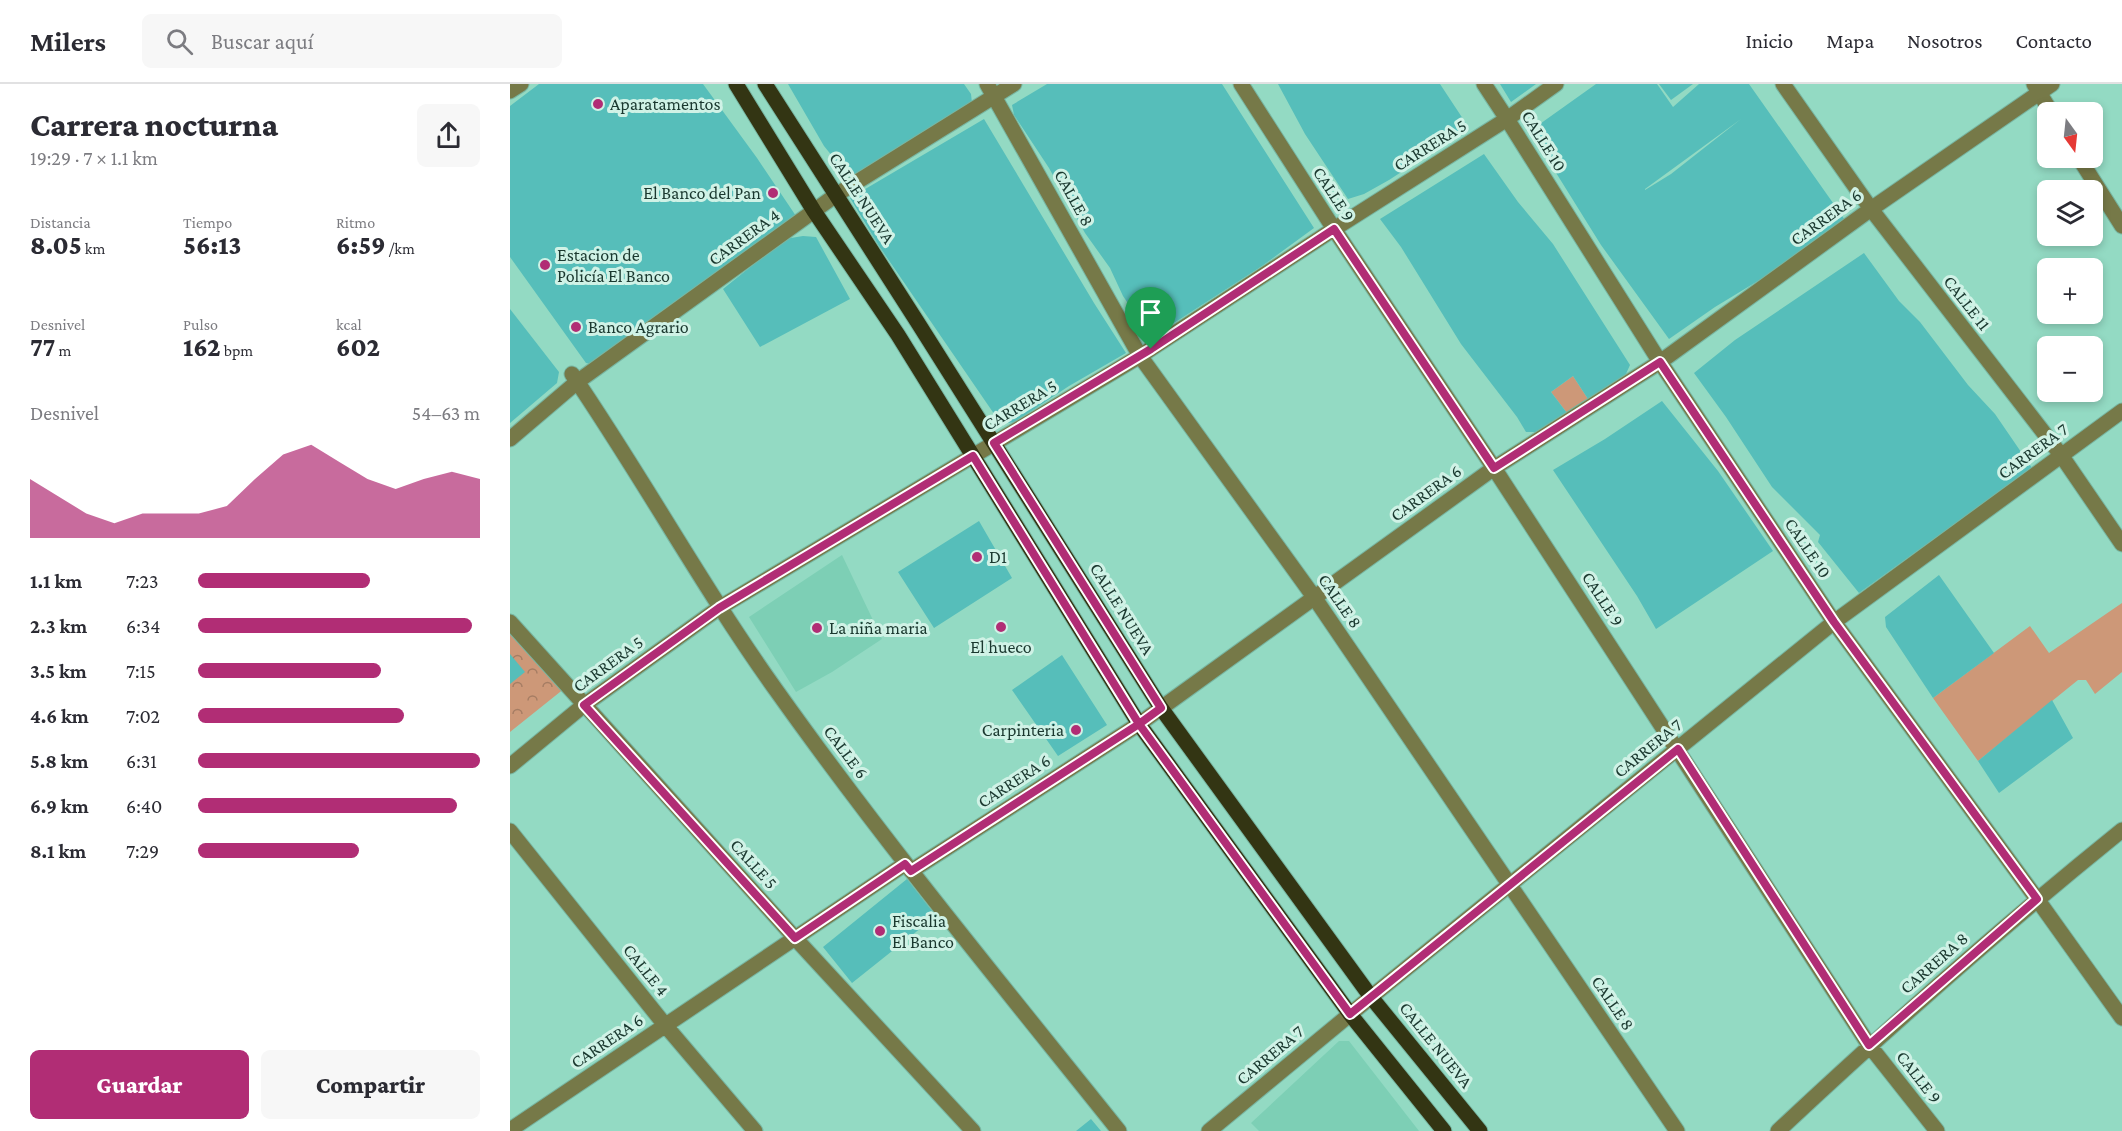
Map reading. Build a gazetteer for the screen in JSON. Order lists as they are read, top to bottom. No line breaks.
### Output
{"streets":{"main road":["CALLE NUEVA"],"street":["CALLE 10","CARRERA 5","CALLE 9","CALLE 8","CARRERA 6","CARRERA 4","CALLE 11","CARRERA 7","CALLE 6","CALLE 5","CARRERA 8","CALLE 4"]},"crossings":[["CALLE 10","CARRERA 5"],["CALLE 10","CARRERA 6"],["CALLE 10","CARRERA 7"],["CALLE 10","CARRERA 8"],["CARRERA 5","CALLE 9"],["CARRERA 5","CALLE NUEVA"],["CARRERA 5","CALLE 8"],["CARRERA 5","CALLE 6"],["CARRERA 5","CALLE 5"],["CALLE 9","CARRERA 6"],["CALLE 9","CARRERA 7"],["CALLE 9","CARRERA 8"],["CALLE NUEVA","CARRERA 6"],["CALLE NUEVA","CARRERA 4"],["CALLE NUEVA","CARRERA 7"],["CALLE 8","CARRERA 6"],["CALLE 8","CARRERA 4"],["CALLE 8","CARRERA 7"],["CARRERA 6","CALLE 11"],["CARRERA 6","CALLE 6"],["CARRERA 6","CALLE 5"],["CARRERA 6","CALLE 4"],["CARRERA 4","CALLE 6"],["CALLE 11","CARRERA 7"]],"places":["Aparatamentos","El Banco del Pan","Estacion de Policía El Banco","Banco Agrario","D1","El hueco","La niña maria","Carpinteria","Fiscalia El Banco"],"north":"bottom","page":{"header":"Milers","search":"Buscar aquí","nav":["Inicio","Mapa","Nosotros","Contacto"],"heading":["Carrera nocturna","19:29 · 7 × 1.1 km"],"map_buttons":["+","−"],"stats":[["Distancia","8.05 km"],["Tiempo","56:13"],["Ritmo","6:59 /km"],["Desnivel","77 m"],["Pulso","162 bpm"],["kcal","602"]],"chart":["Desnivel","54–63 m"],"list":[{"name":"1.1 km","note":"7:23"},{"name":"2.3 km","note":"6:34"},{"name":"3.5 km","note":"7:15"},{"name":"4.6 km","note":"7:02"},{"name":"5.8 km","note":"6:31"},{"name":"6.9 km","note":"6:40"},{"name":"8.1 km","note":"7:29"}],"buttons":["Guardar","Compartir"]}}
